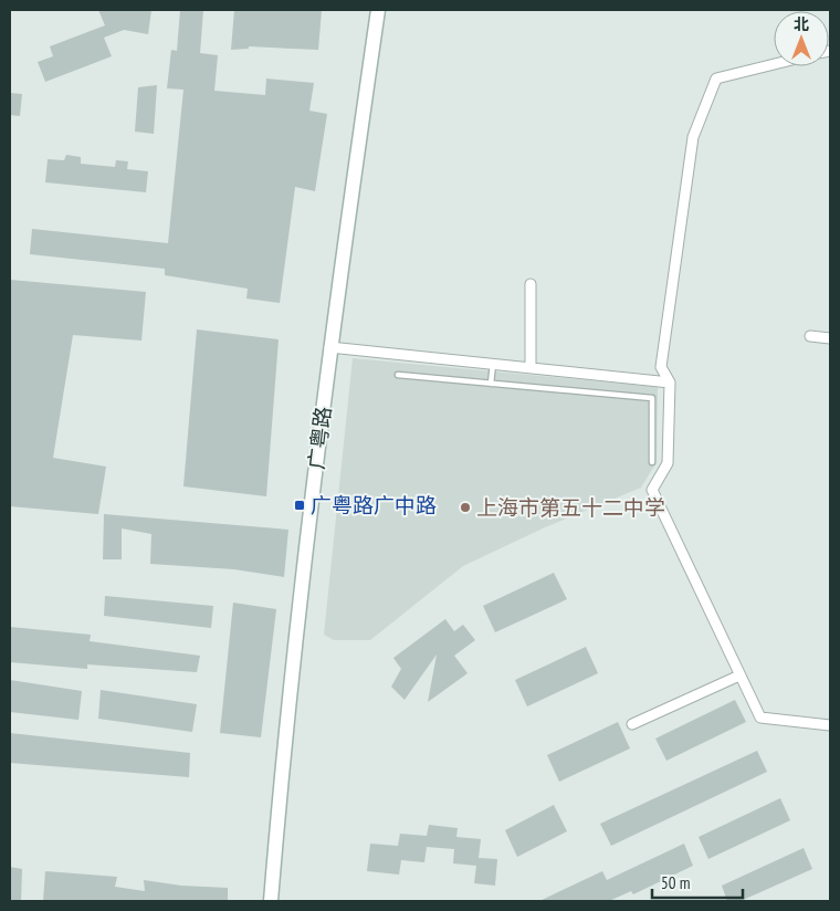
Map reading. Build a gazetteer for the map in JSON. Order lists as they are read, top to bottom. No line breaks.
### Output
{"streets":{"main road":["广粤路"]},"places":{"transit":["广粤路广中路"],"other":["上海市第五十二中学"]},"scale_bar":"50 m","north":"top"}
